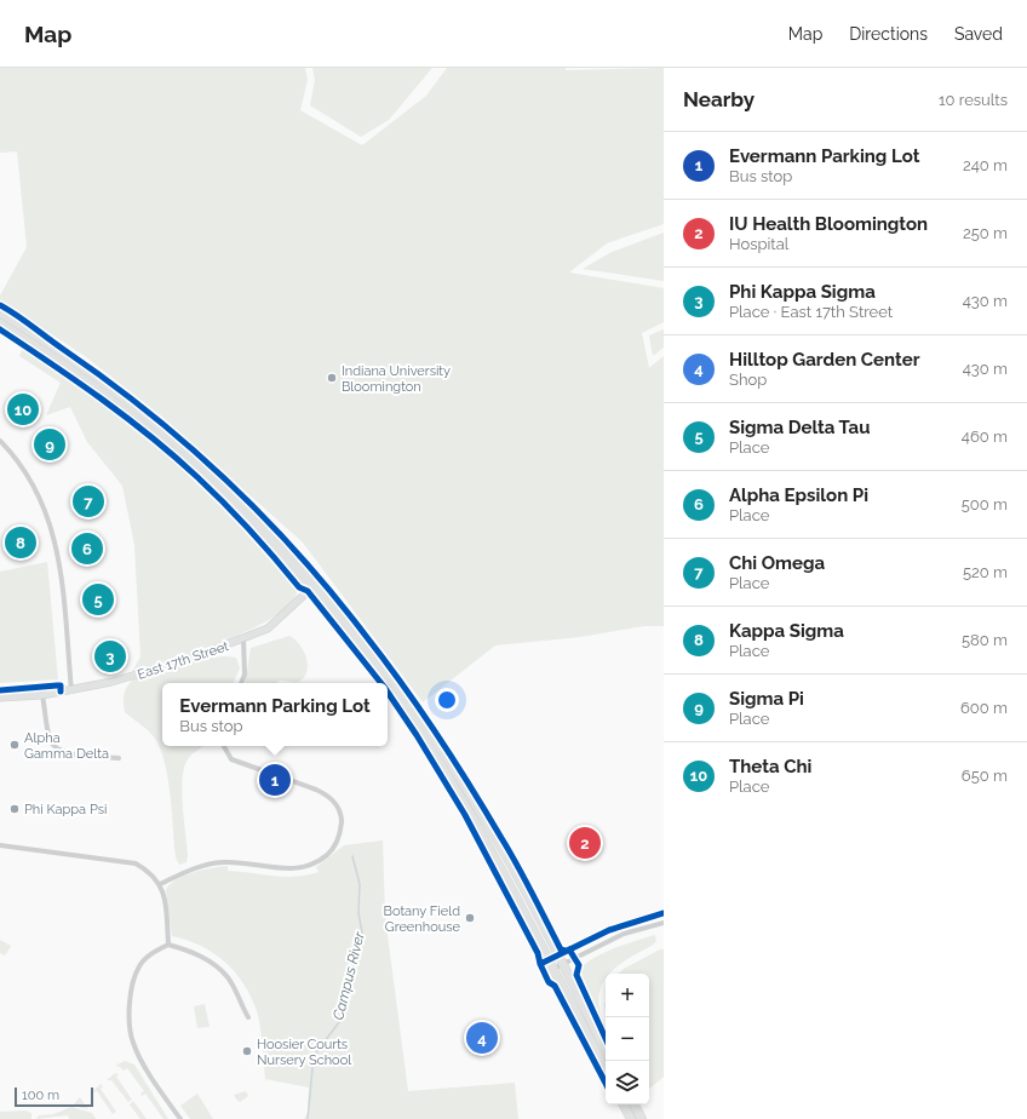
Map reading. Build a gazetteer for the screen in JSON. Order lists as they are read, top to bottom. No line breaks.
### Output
{"streets":{"main road":["East 17th Street"]},"water":["Campus River"],"places":["Indiana University Bloomington","Alpha Gamma Delta","Phi Kappa Psi","Botany Field Greenhouse","Hoosier Courts Nursery School"],"scale_bar":"100 m","page":{"header":"Map","nav":["Map","Directions","Saved"],"heading":["Nearby","10 results"],"list":[{"mark":"1","name":"Evermann Parking Lot","note":"Bus stop","value":"240 m"},{"mark":"2","name":"IU Health Bloomington","note":"Hospital","value":"250 m"},{"mark":"3","name":"Phi Kappa Sigma","note":"Place · East 17th Street","value":"430 m"},{"mark":"4","name":"Hilltop Garden Center","note":"Shop","value":"430 m"},{"mark":"5","name":"Sigma Delta Tau","note":"Place","value":"460 m"},{"mark":"6","name":"Alpha Epsilon Pi","note":"Place","value":"500 m"},{"mark":"7","name":"Chi Omega","note":"Place","value":"520 m"},{"mark":"8","name":"Kappa Sigma","note":"Place","value":"580 m"},{"mark":"9","name":"Sigma Pi","note":"Place","value":"600 m"},{"mark":"10","name":"Theta Chi","note":"Place","value":"650 m"}],"pins":["10","9","7","8","6","5","3","1","2","4"],"popup":["Evermann Parking Lot","Bus stop"],"map_buttons":["+","−"],"scale":"100 m"}}
